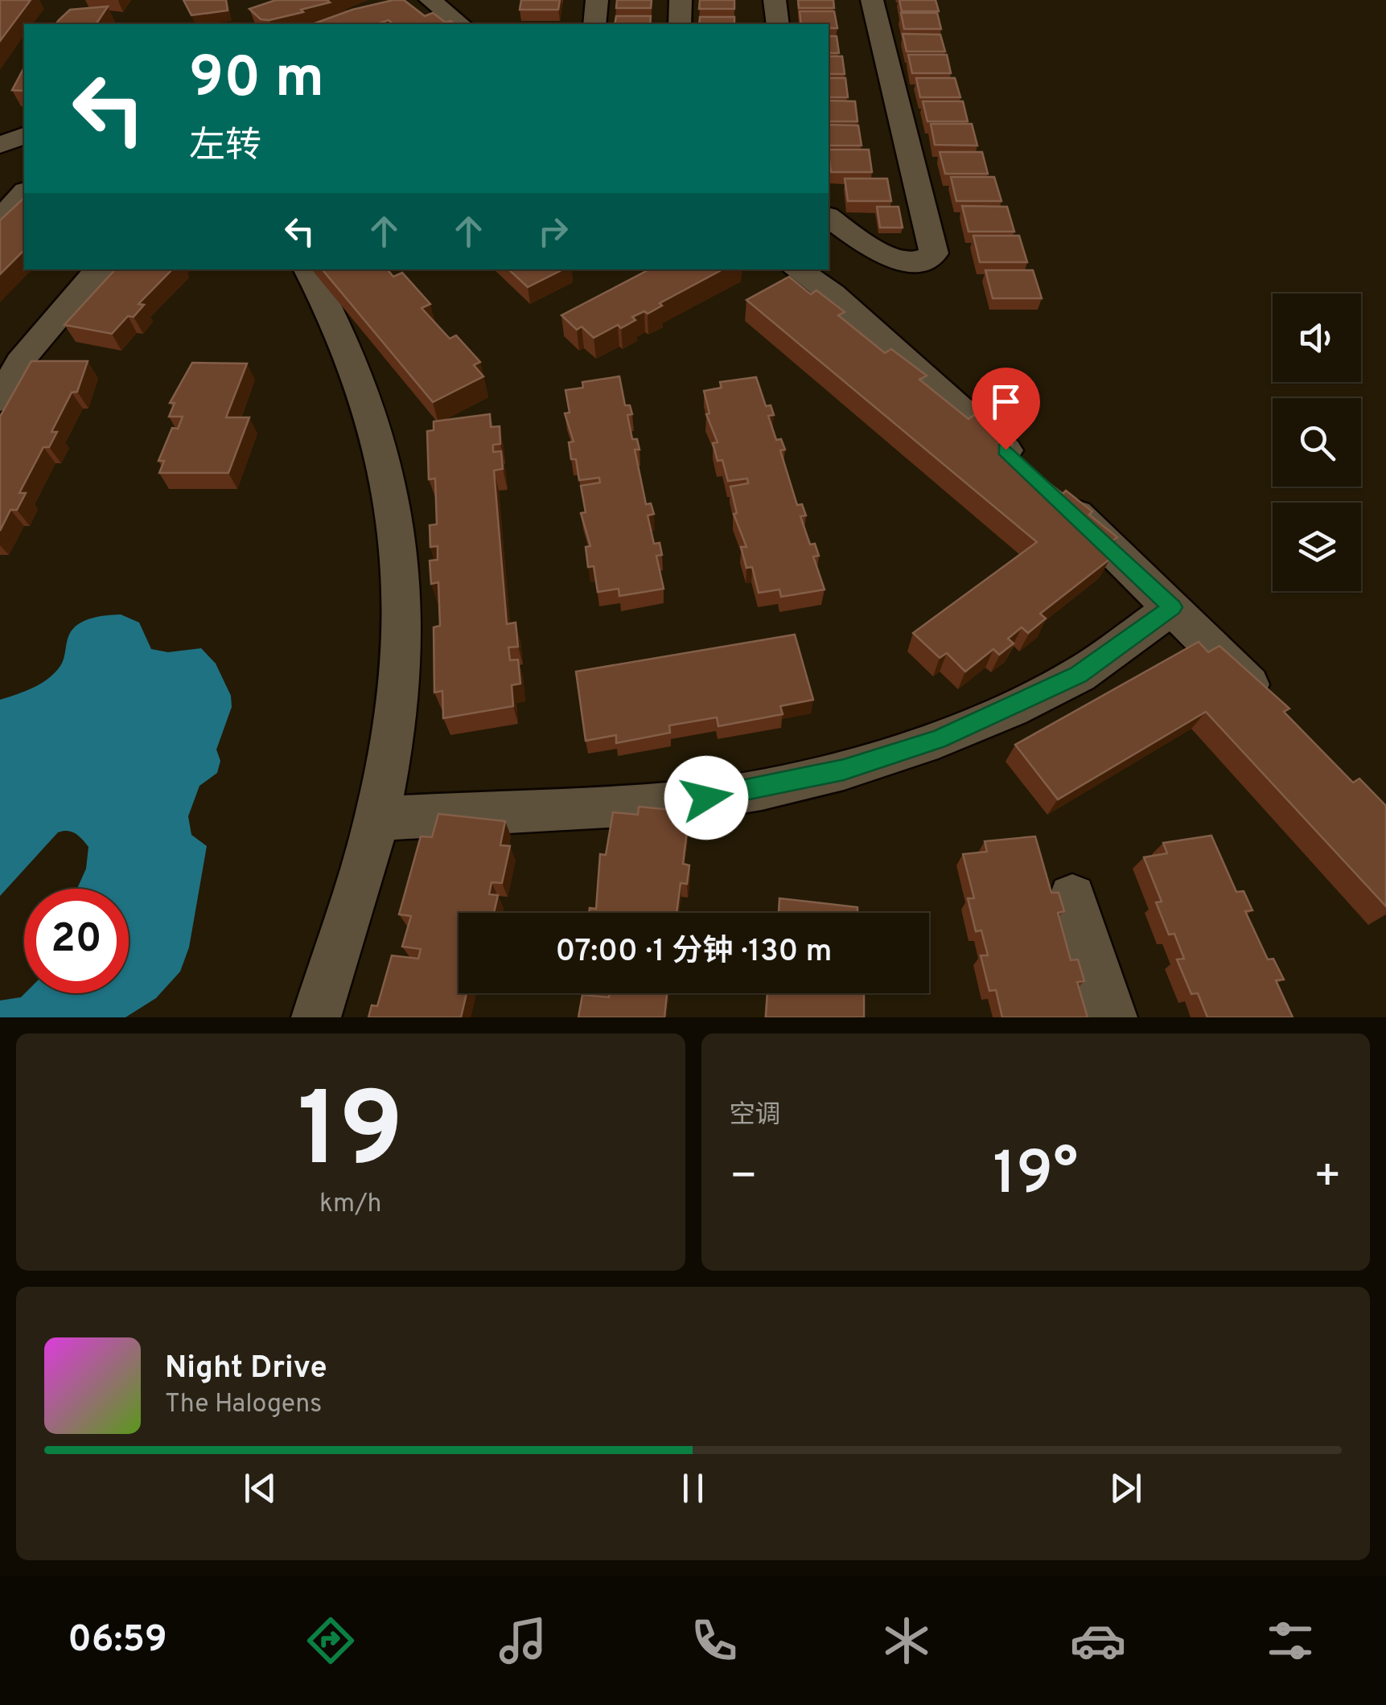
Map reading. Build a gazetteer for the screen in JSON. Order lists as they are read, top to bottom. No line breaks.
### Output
{"page":{"turn":["90 m","左转"],"limit":"20","trip":"07:00 · 1 分钟 · 130 m","tile":[["19","km/h"],"空调"],"heat":["−","19°","+"],"song":["Night Drive","The Halogens"],"tabs":"06:59"}}
